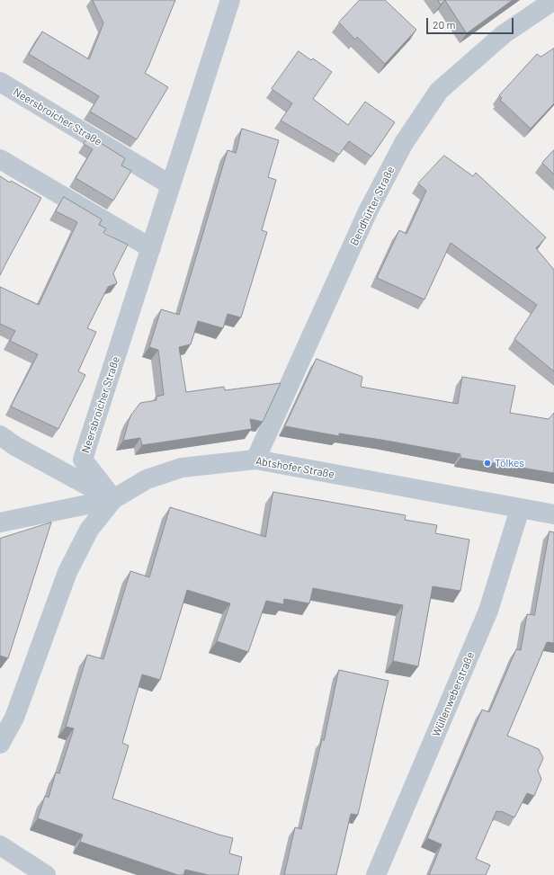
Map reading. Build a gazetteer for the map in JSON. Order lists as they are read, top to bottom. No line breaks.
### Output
{"streets":{"street":["Neersbroicher Straße","Bendhütter Straße","Abtshofer Straße","Wüllenweberstraße"]},"crossings":[["Neersbroicher Straße","Abtshofer Straße"],["Bendhütter Straße","Abtshofer Straße"],["Abtshofer Straße","Wüllenweberstraße"]],"places":["Tölkes"],"scale_bar":"20 m"}
